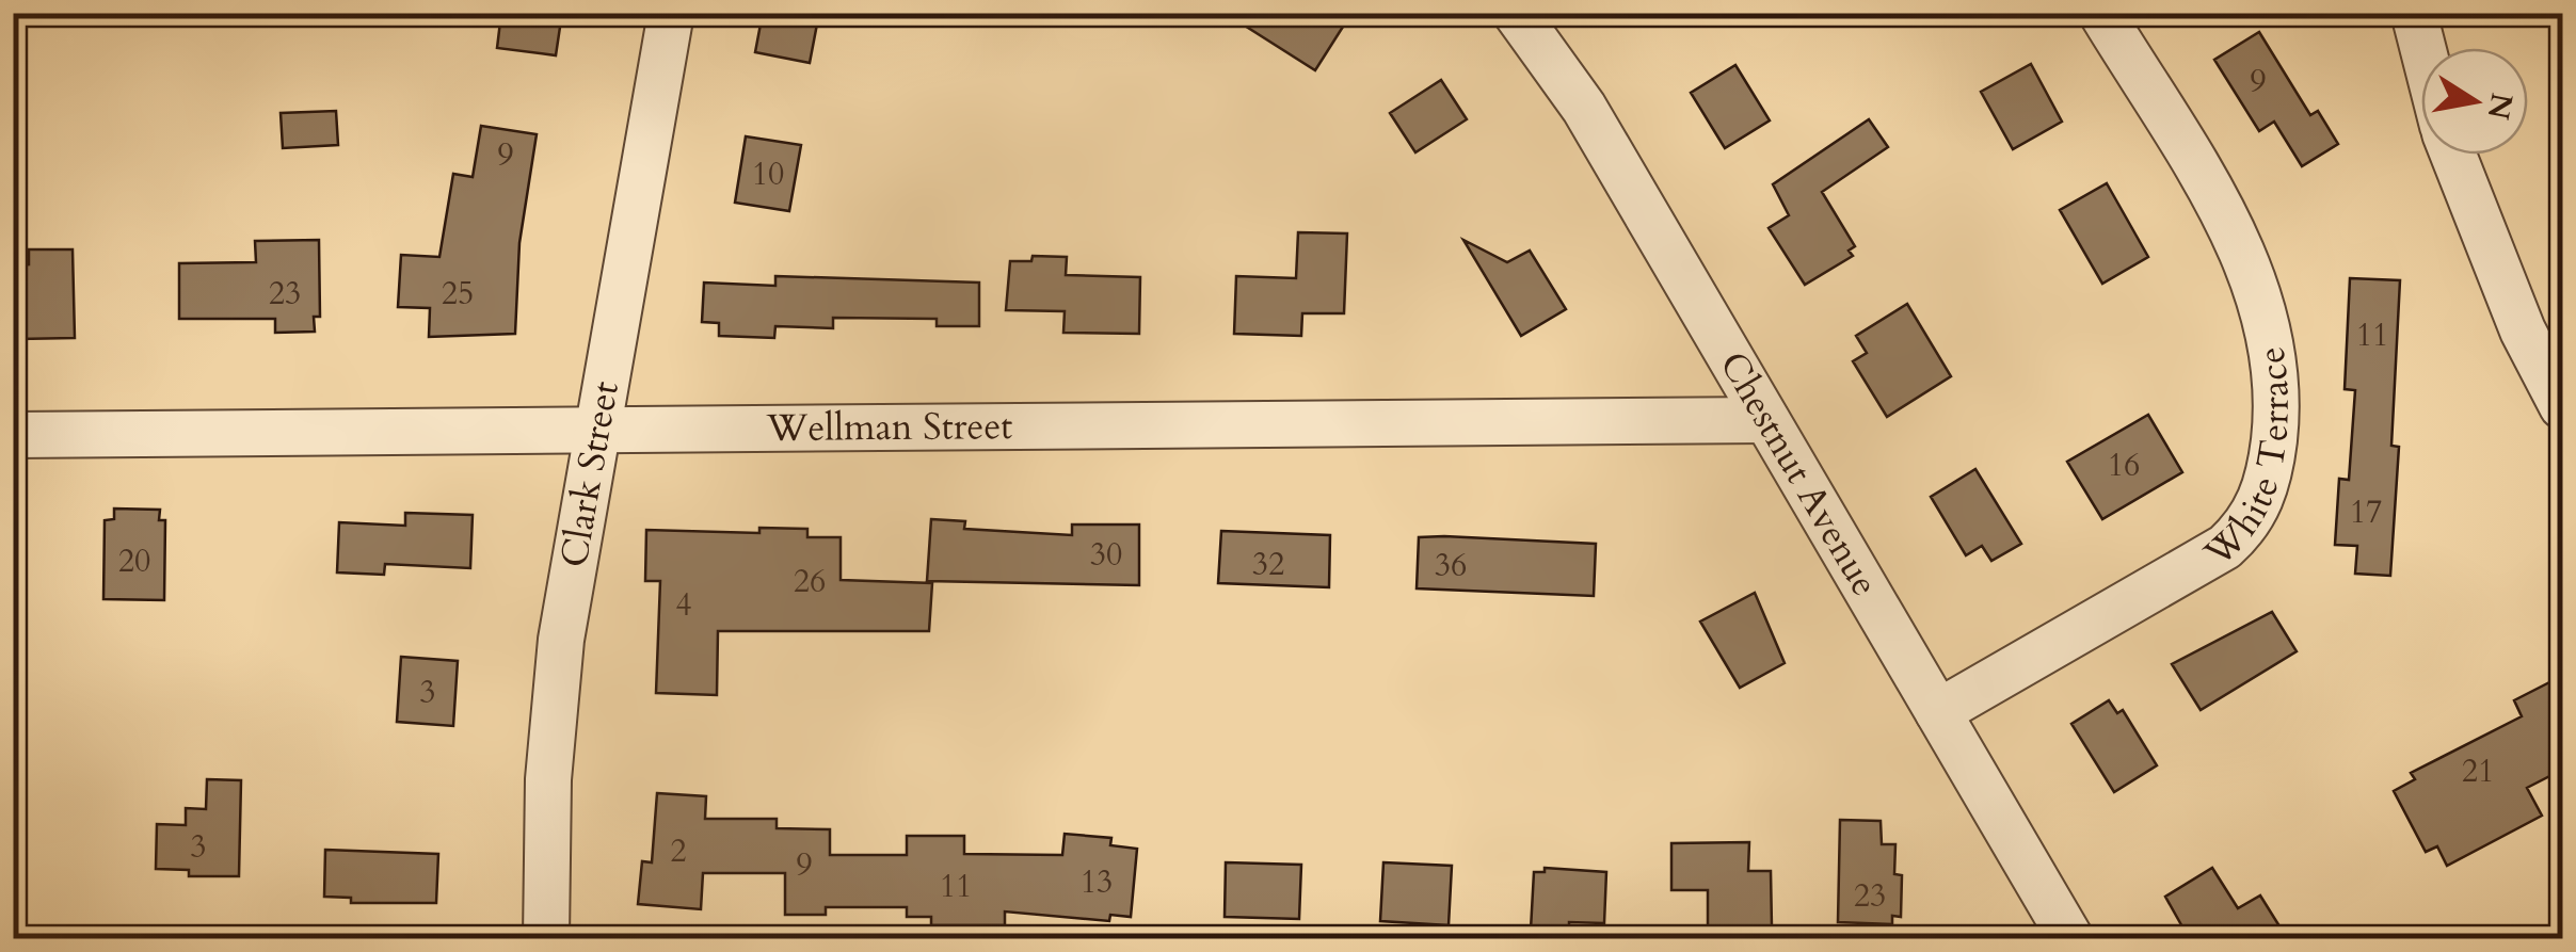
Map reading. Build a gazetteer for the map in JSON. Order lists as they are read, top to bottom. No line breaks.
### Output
{"streets":{"street":["Wellman Street","White Terrace","Chestnut Avenue","Clark Street"]},"crossings":[["Wellman Street","Chestnut Avenue"],["Wellman Street","Clark Street"],["White Terrace","Chestnut Avenue"]],"house_numbers":["9","9","10","23","25","11","16","17","30","20","32","36","26","4","3","21","3","2","9","13","11","23"],"north":"right"}
